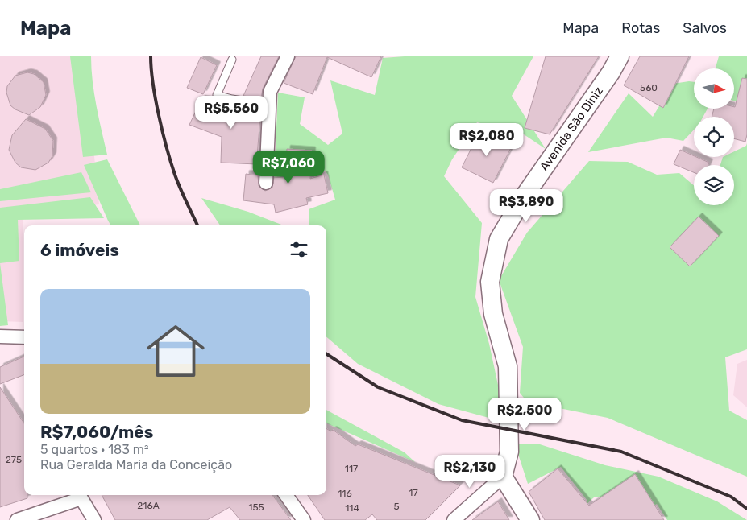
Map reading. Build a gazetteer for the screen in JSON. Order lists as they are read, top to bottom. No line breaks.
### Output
{"streets":{"street":["Avenida São Diniz"]},"house_numbers":["560","275","117","17","116","216A","5","155","114"],"north":"right","page":{"header":"Mapa","nav":["Mapa","Rotas","Salvos"],"price":["R$5,560","R$2,080","R$7,060","R$3,890","R$2,500","R$2,130"],"heading":"6 imóveis","list":[{"name":"R$7,060/mês","note":"5 quartos · 183 m² · Rua Geralda Maria da Conceição"}]}}
